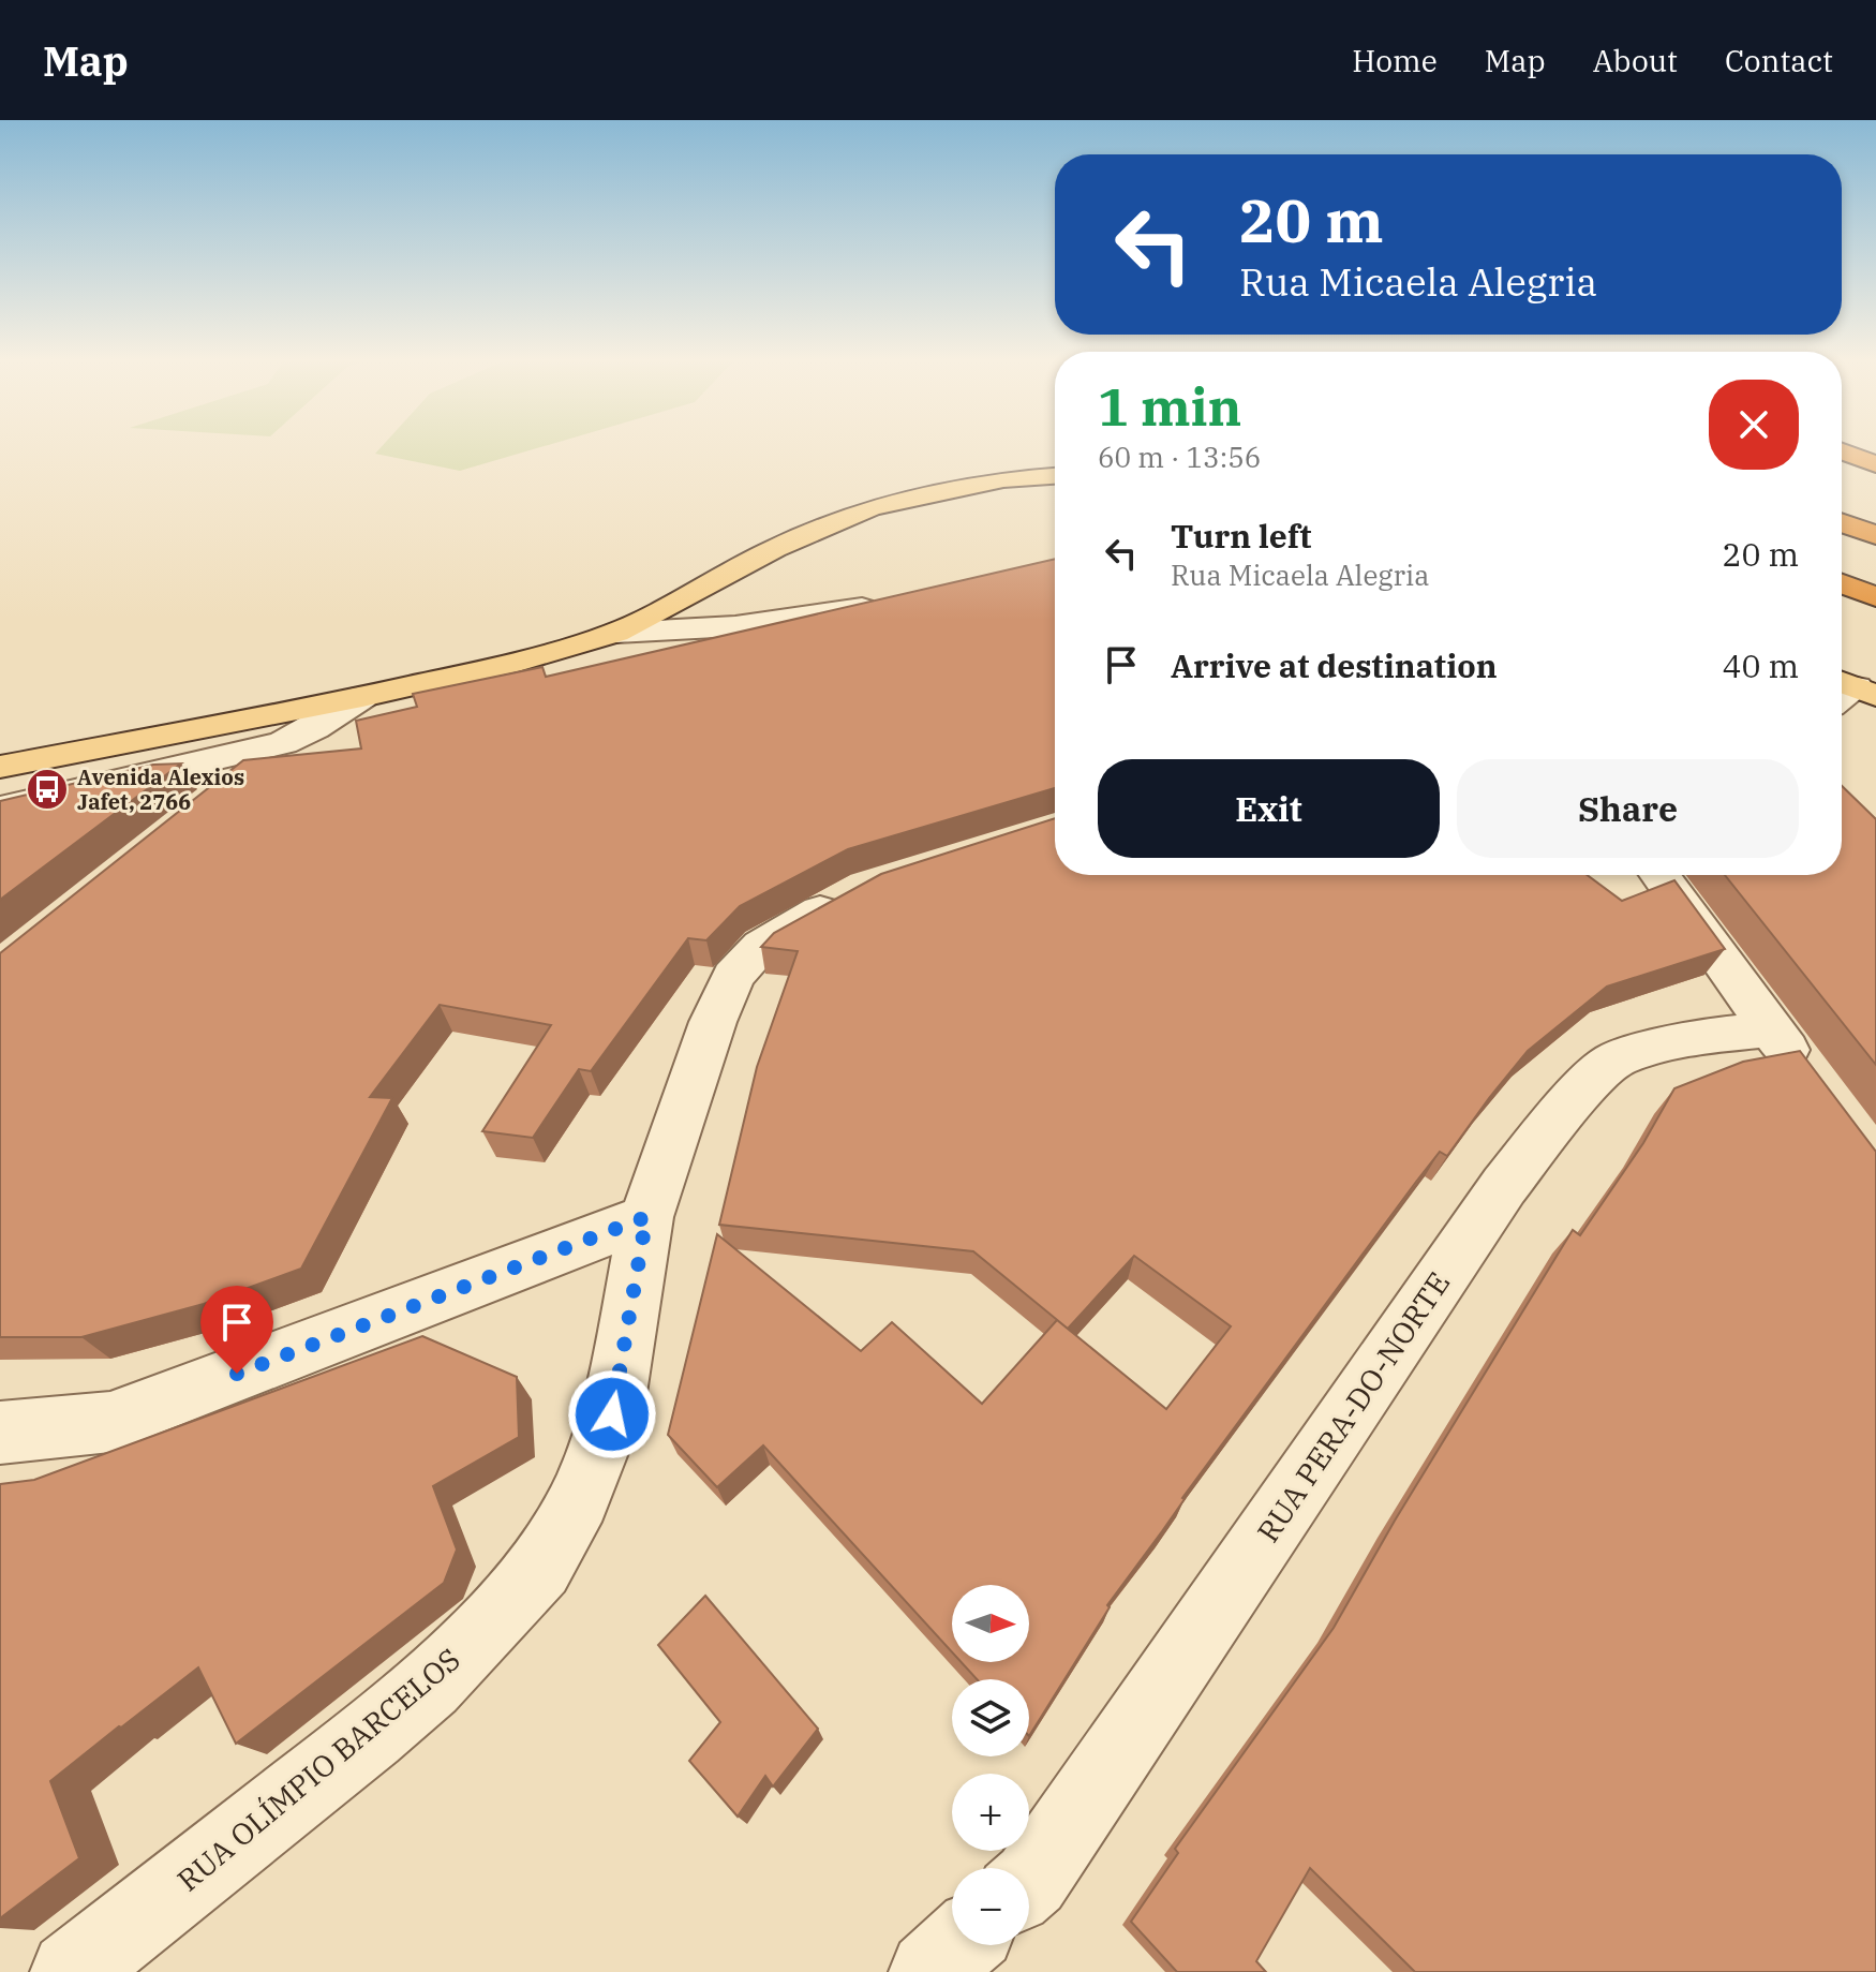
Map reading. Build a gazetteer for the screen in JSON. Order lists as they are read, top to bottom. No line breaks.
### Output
{"streets":{"street":["RUA PERA-DO-NORTE","RUA OLÍMPIO BARCELOS"]},"places":{"bus stop":["Avenida Alexios Jafet, 2766"]},"north":"right","page":{"header":"Map","nav":["Home","Map","About","Contact"],"turn":["20 m","Rua Micaela Alegria"],"heading":["1 min","60 m · 13:56"],"list":[{"name":"Turn left","note":"Rua Micaela Alegria","value":"20 m"},{"name":"Arrive at destination","value":"40 m"}],"buttons":["Exit","Share"],"map_buttons":["+","−"]}}
